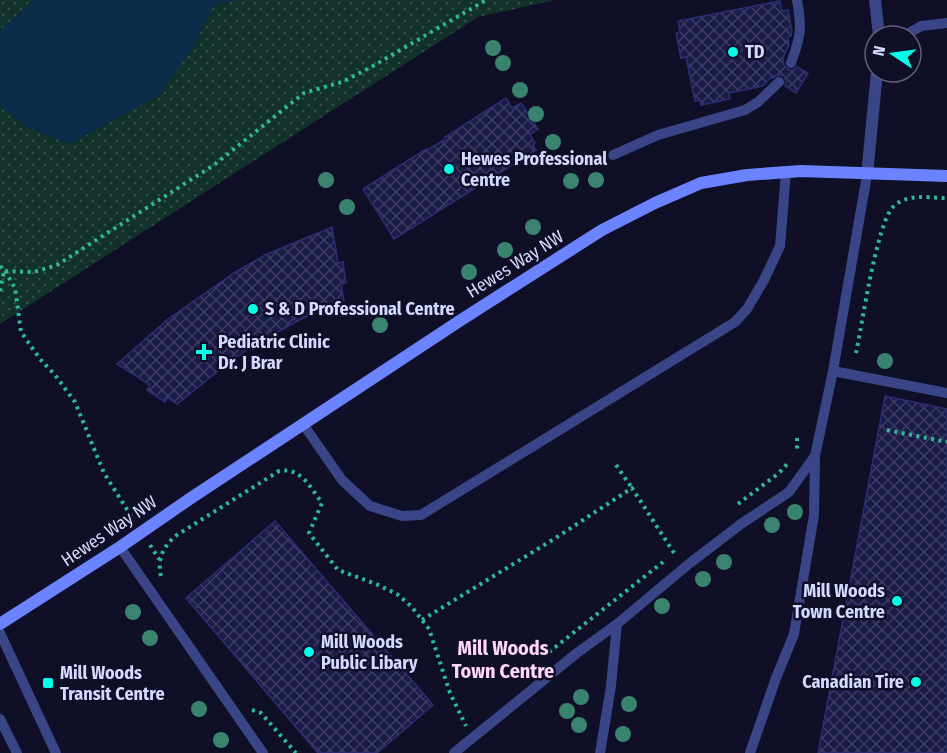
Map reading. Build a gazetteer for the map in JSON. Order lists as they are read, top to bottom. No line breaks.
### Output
{"streets":{"street":["Hewes Way NW"]},"districts":["Mill Woods Town Centre"],"places":{"other":["TD","Hewes Professional Centre","S & D Professional Centre","Mill Woods Town Centre","Mill Woods Public Libary","Canadian Tire"],"health":["Pediatric Clinic Dr. J Brar"],"transit":["Mill Woods Transit Centre"]},"north":"left"}
